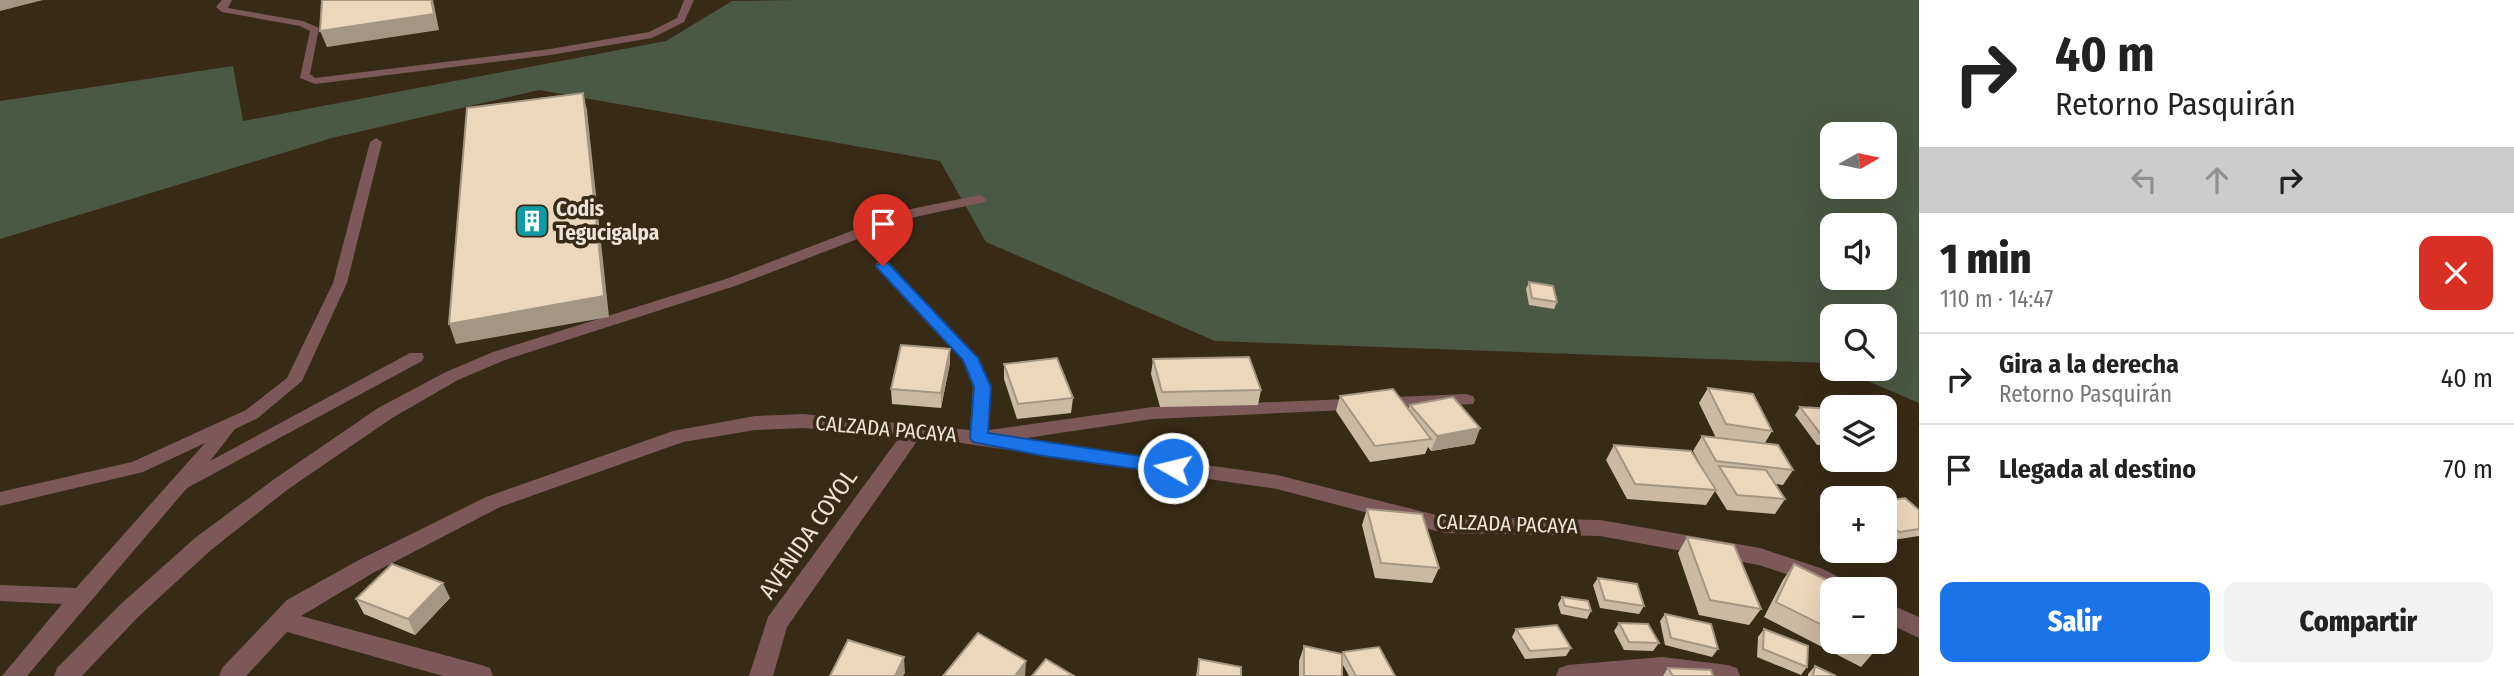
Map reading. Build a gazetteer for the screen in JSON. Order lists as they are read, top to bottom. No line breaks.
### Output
{"streets":{"street":["CALZADA PACAYA","AVENIDA COYOL"]},"crossings":[["CALZADA PACAYA","AVENIDA COYOL"]],"places":{"building":["Codis Tegucigalpa"]},"north":"right","page":{"turn":["40 m","Retorno Pasquirán"],"map_buttons":["+","−"],"heading":["1 min","110 m · 14:47"],"list":[{"name":"Gira a la derecha","note":"Retorno Pasquirán","value":"40 m"},{"name":"Llegada al destino","value":"70 m"}],"buttons":["Salir","Compartir"]}}
